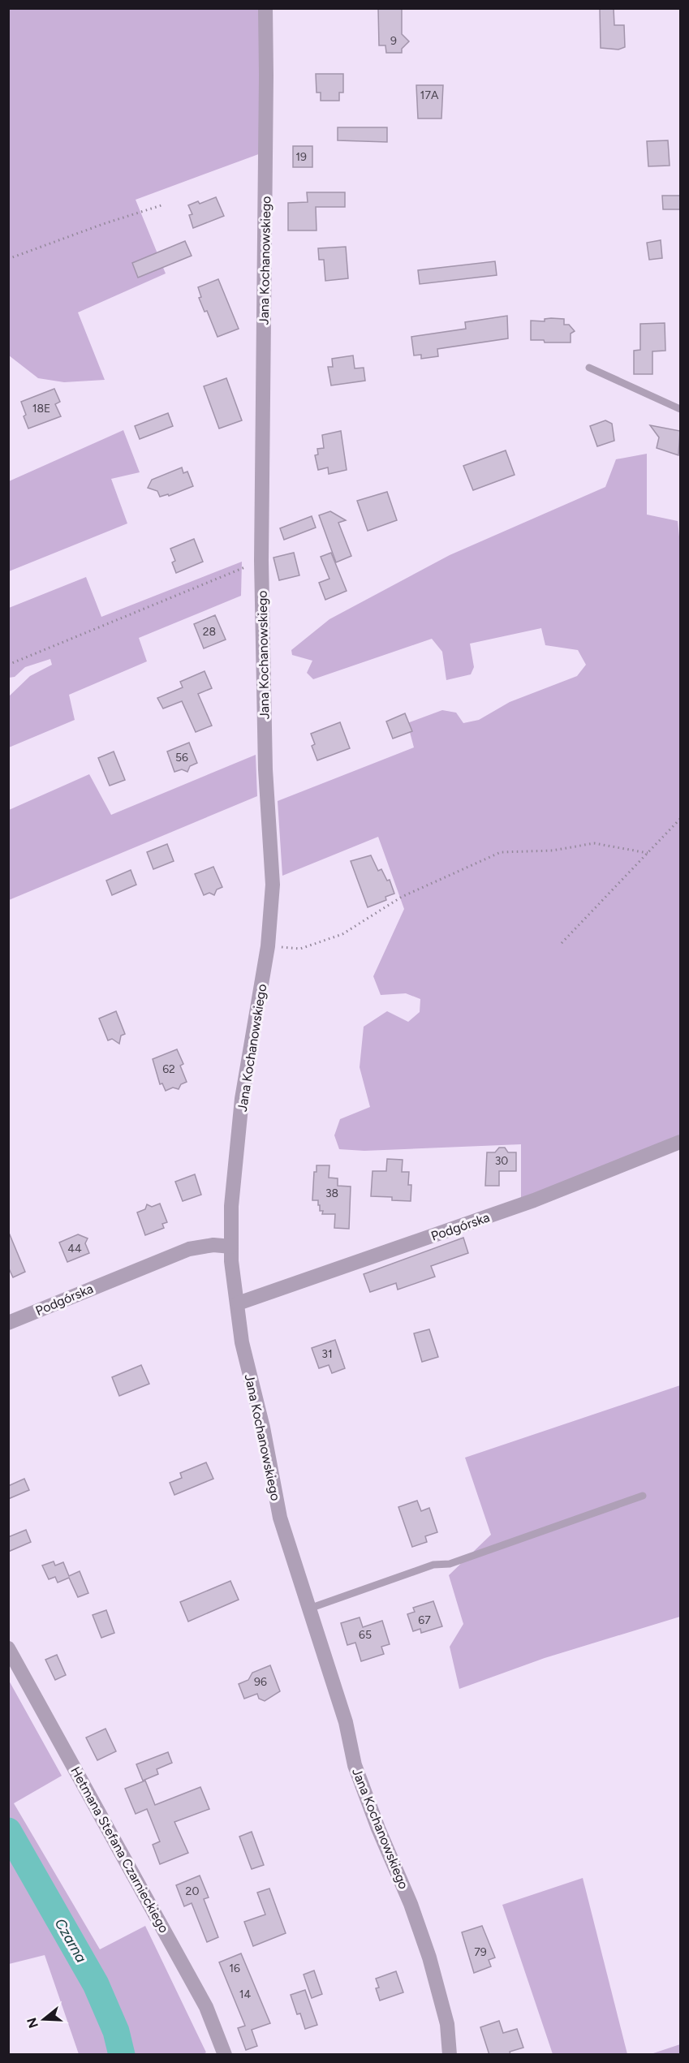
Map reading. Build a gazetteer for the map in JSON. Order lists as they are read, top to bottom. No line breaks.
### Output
{"streets":{"street":["Jana Kochanowskiego","Podgórska","Hetmana Stefana Czarnieckiego"]},"crossings":[["Jana Kochanowskiego","Podgórska"]],"water":["Czarna"],"house_numbers":["9","17A","19","18E","28","56","62","30","38","44","31","67","65","96","20","79","16","14"],"north":"left"}
